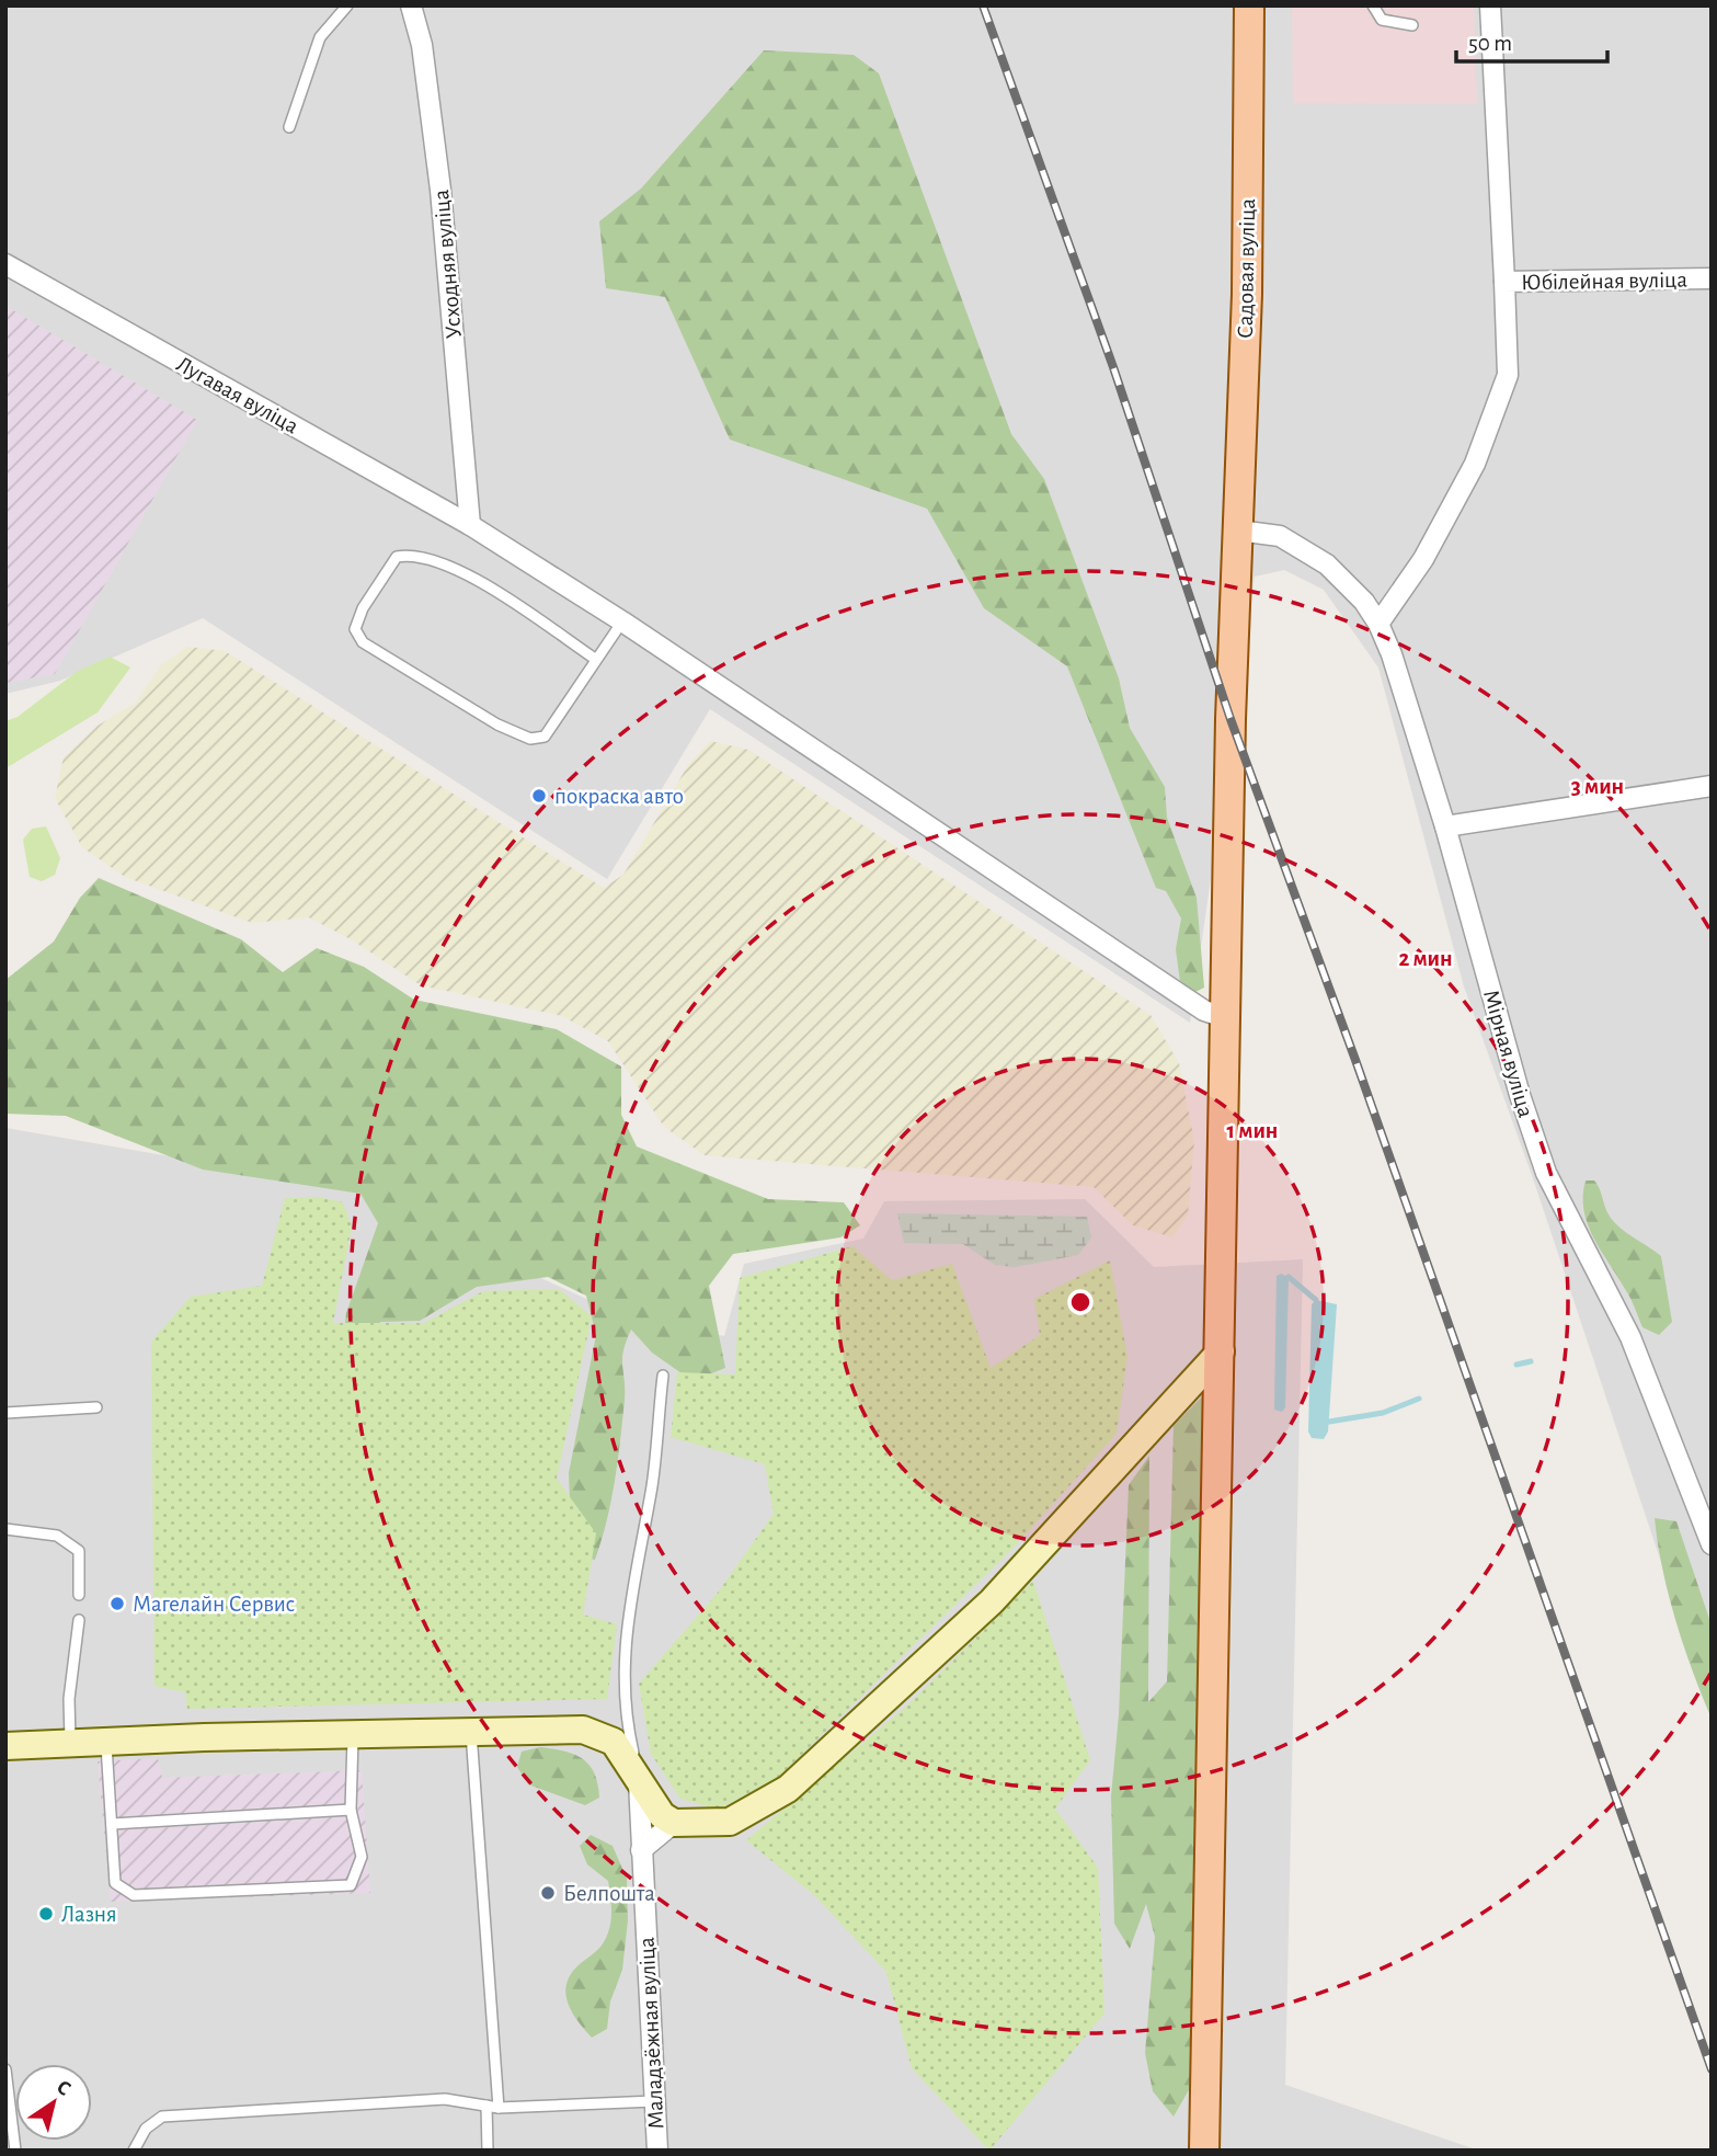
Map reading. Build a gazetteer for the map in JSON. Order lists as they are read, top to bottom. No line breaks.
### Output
{"streets":{"main road":["Садовая вуліца"],"street":["Усходняя вуліца","Юбілейная вуліца","Лугавая вуліца","Мірная вуліца","Маладзёжная вуліца"]},"crossings":[["Усходняя вуліца","Лугавая вуліца"],["Садовая вуліца","Лугавая вуліца"],["Садовая вуліца","Мірная вуліца"],["Юбілейная вуліца","Мірная вуліца"]],"places":["покраска авто","Магелайн Сервис","Белпошта","Лазня"],"scale_bar":"50 m","north":"top right","rings":["3 мин","2 мин","1 мин"]}
